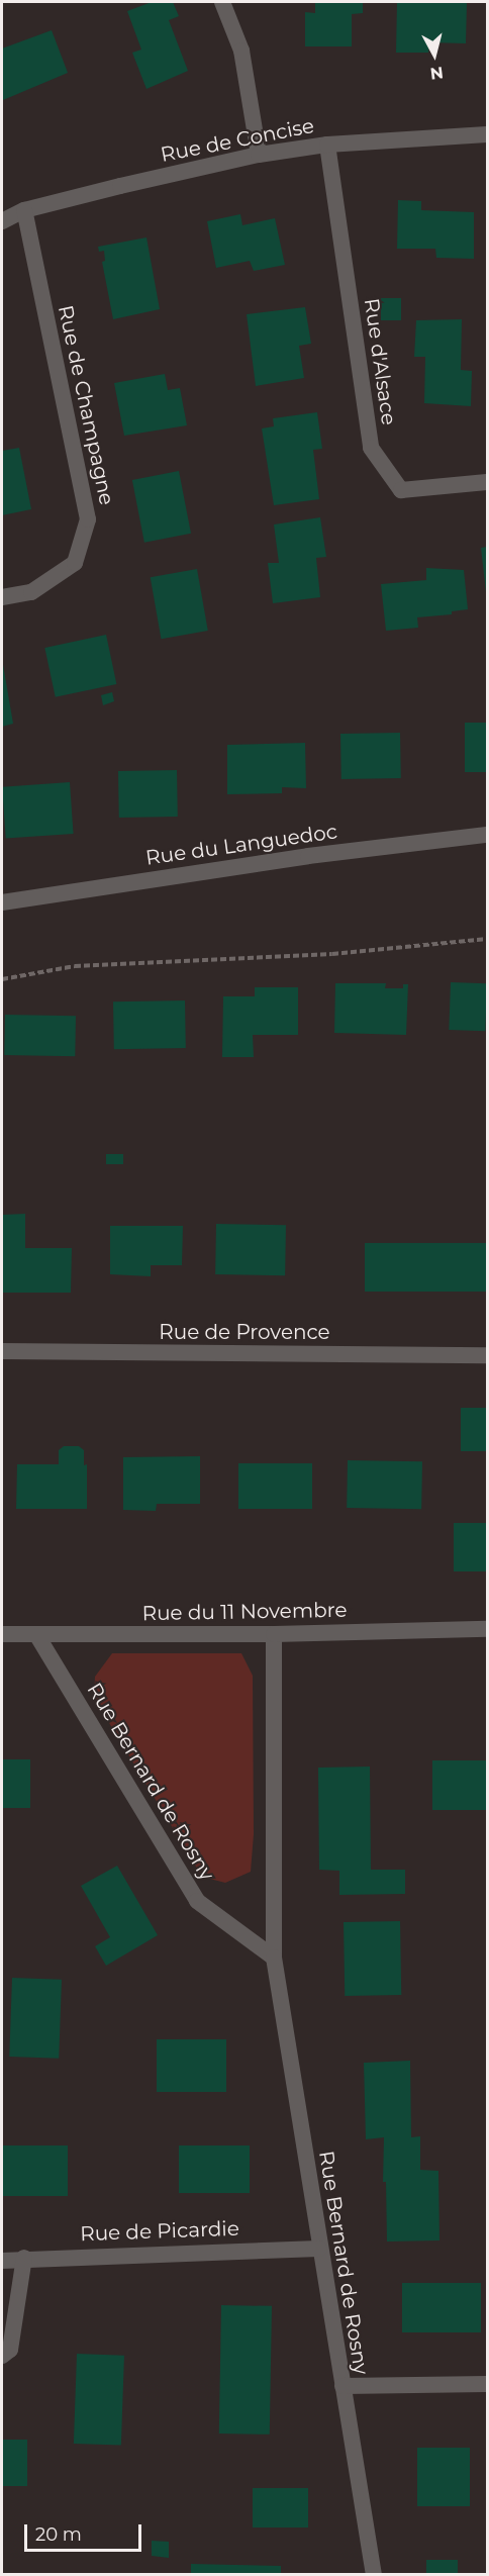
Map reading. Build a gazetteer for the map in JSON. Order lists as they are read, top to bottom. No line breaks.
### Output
{"streets":{"street":["Rue de Concise","Rue d'Alsace","Rue de Champagne","Rue du Languedoc","Rue de Provence","Rue du 11 Novembre","Rue Bernard de Rosny","Rue de Picardie"]},"crossings":[["Rue de Concise","Rue d'Alsace"],["Rue de Concise","Rue de Champagne"],["Rue du 11 Novembre","Rue Bernard de Rosny"],["Rue Bernard de Rosny","Rue de Picardie"]],"scale_bar":"20 m","north":"bottom"}
